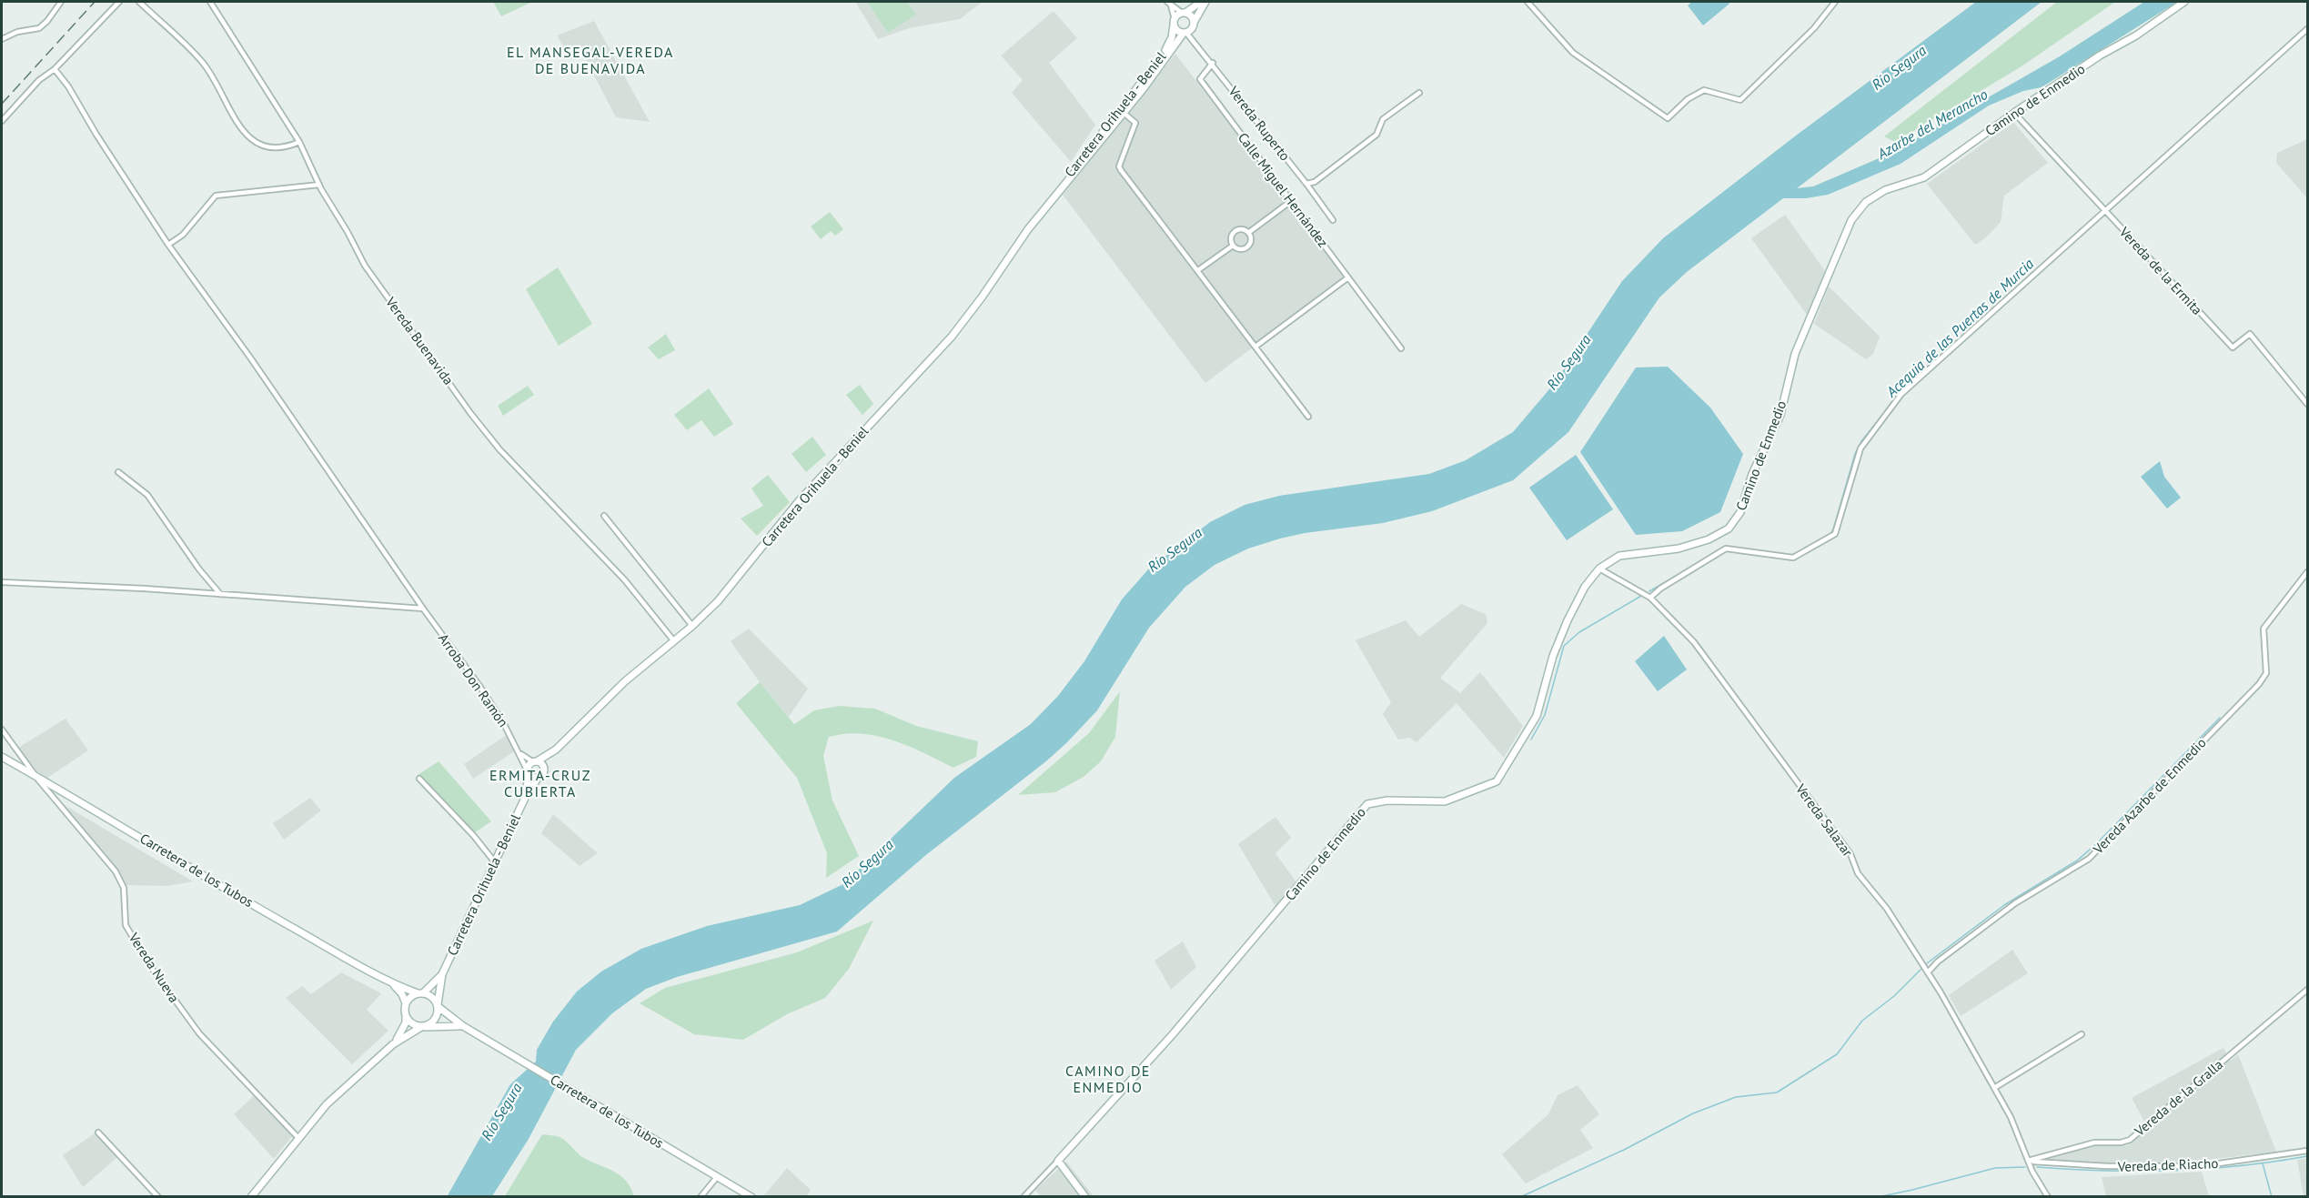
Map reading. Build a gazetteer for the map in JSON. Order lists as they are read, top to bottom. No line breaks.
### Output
{"streets":{"main road":["Camino de Enmedio","Carretera Orihuela - Beniel","Carretera de los Tubos"],"street":["Vereda Ruperto","Calle Miguel Hernández","Vereda de la Ermita","Vereda Buenavida","Arroba Don Ramón","Vereda Azarbe de Enmedio","Vereda Salazar","Vereda Nueva","Vereda de la Gralla","Vereda de Riacho"]},"crossings":[["Camino de Enmedio","Vereda de la Ermita"],["Camino de Enmedio","Vereda Salazar"],["Carretera Orihuela - Beniel","Vereda Buenavida"],["Carretera Orihuela - Beniel","Arroba Don Ramón"],["Carretera Orihuela - Beniel","Carretera de los Tubos"],["Vereda Ruperto","Calle Miguel Hernández"],["Vereda Azarbe de Enmedio","Vereda Salazar"],["Vereda Salazar","Vereda de la Gralla"],["Vereda Salazar","Vereda de Riacho"],["Carretera de los Tubos","Vereda Nueva"],["Vereda de la Gralla","Vereda de Riacho"]],"districts":["EL MANSEGAL-VEREDA DE BUENAVIDA","ERMITA-CRUZ CUBIERTA","CAMINO DE ENMEDIO"],"water":["Río Segura","Azarbe del Merancho","Acequia de las Puertas de Murcia"]}
